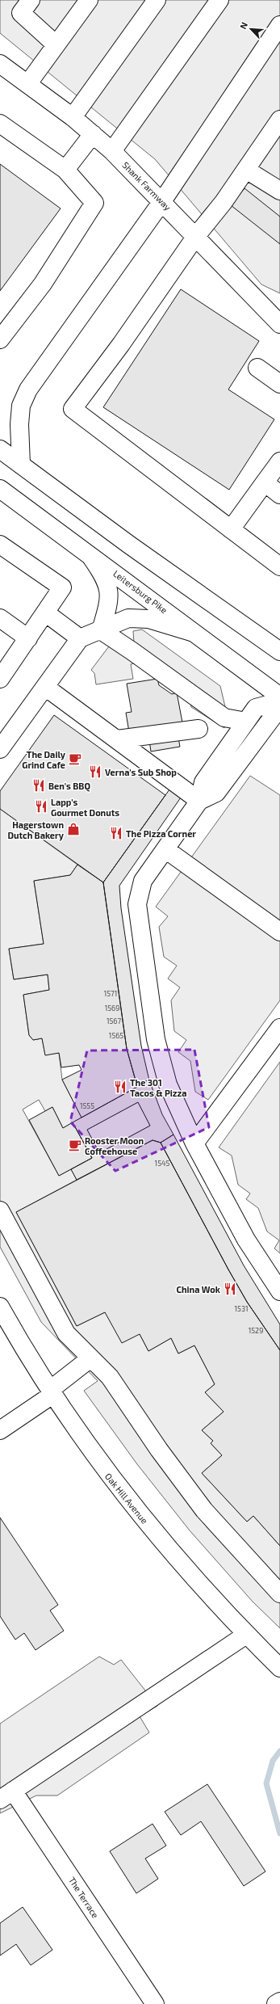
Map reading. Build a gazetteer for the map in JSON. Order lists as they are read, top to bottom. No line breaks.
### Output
{"streets":{"street":["Shank Farmway","Leitersburg Pike","Oak Hill Avenue","The Terrace"]},"places":{"cafe":["The Daily Grind Cafe","Rooster Moon Coffeehouse"],"restaurant":["Verna's Sub Shop","Ben's BBQ","Lapp's Gourmet Donuts","The Pizza Corner","The 301 Tacos & Pizza","China Wok"],"shop":["Hagerstown Dutch Bakery"]},"house_numbers":["1571","1569","1567","1565","1555","1545","1531","1529"],"north":"top left"}
